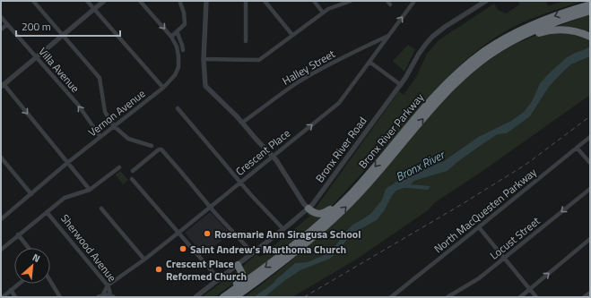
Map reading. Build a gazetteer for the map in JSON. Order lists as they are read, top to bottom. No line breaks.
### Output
{"streets":{"highway":["Bronx River Parkway"],"street":["Halley Street","Villa Avenue","Vernon Avenue","Bronx River Road","Crescent Place","North MacQuesten Parkway","Locust Street","Sherwood Avenue"]},"crossings":[["Halley Street","Crescent Place"],["Villa Avenue","Vernon Avenue"],["Crescent Place","Sherwood Avenue"]],"one_way":["Crescent Place","Locust Street"],"water":["Bronx River"],"places":["Rosemarie Ann Siragusa School","Saint Andrew's Marthoma Church","Crescent Place Reformed Church"],"scale_bar":"200 m","north":"top right"}
